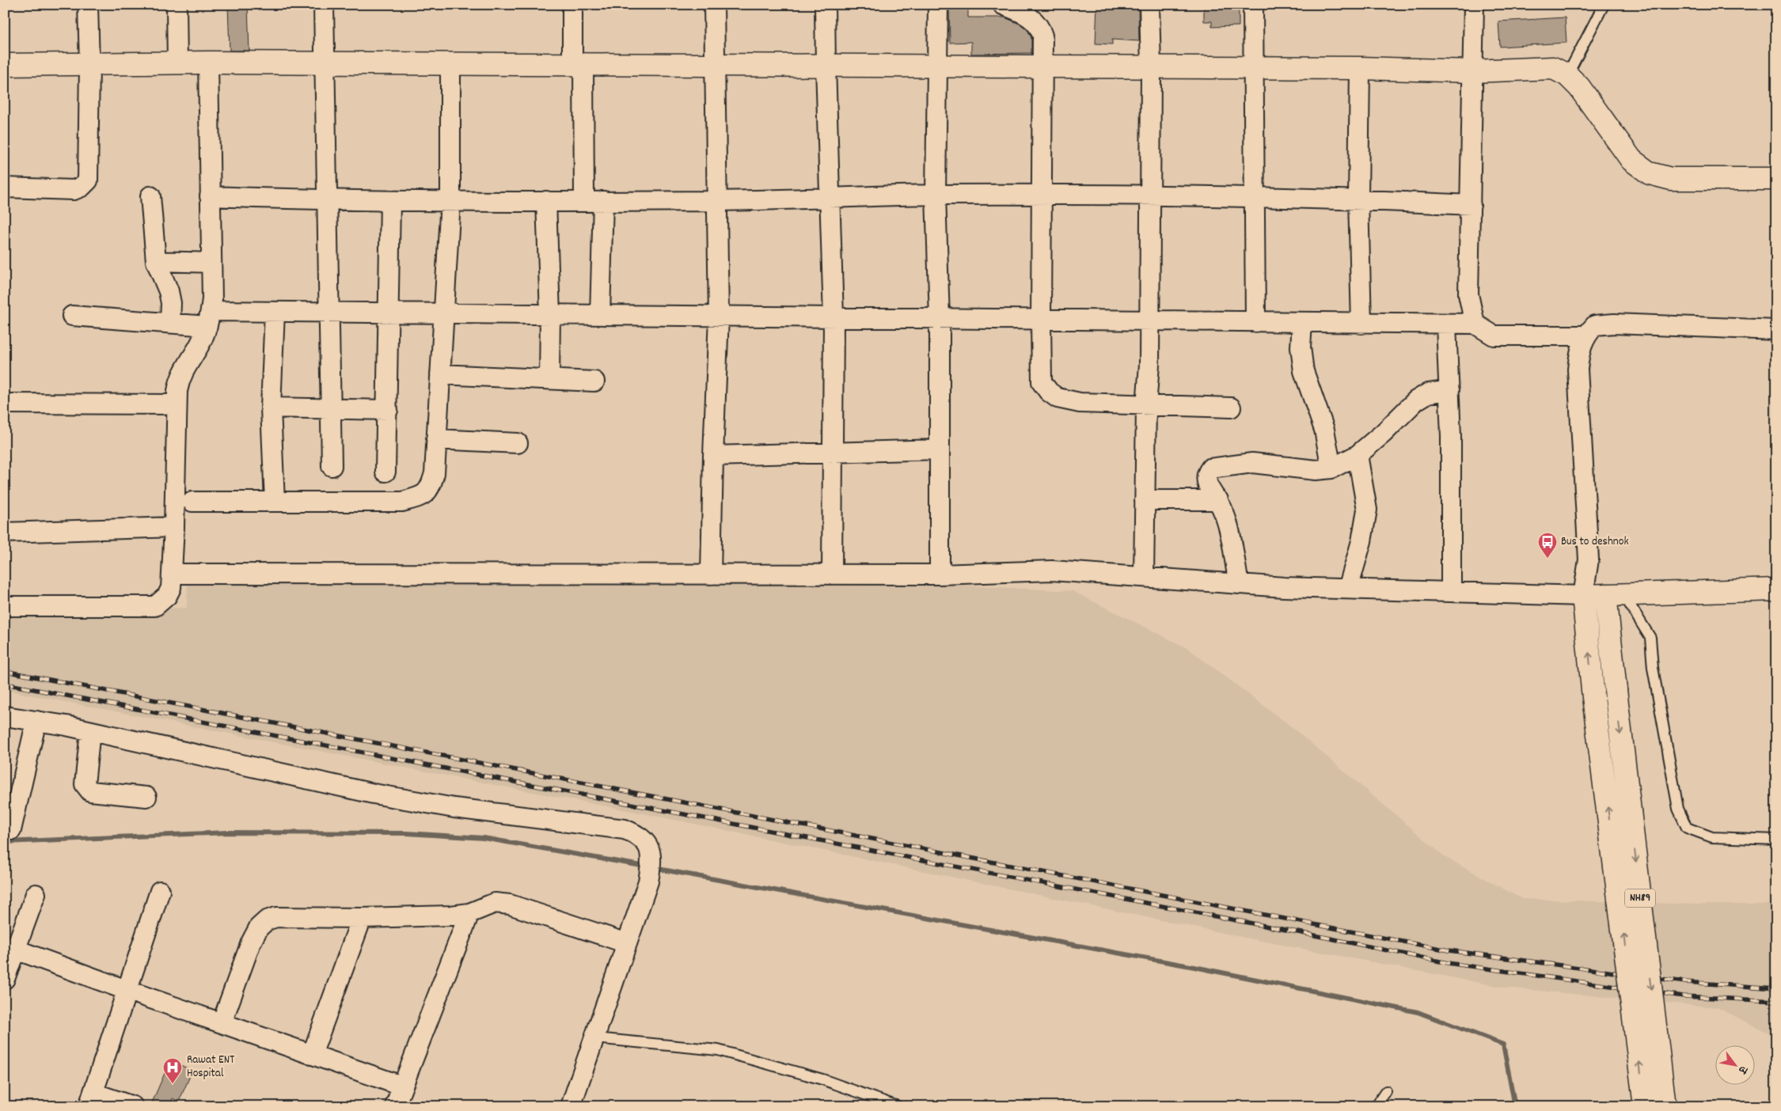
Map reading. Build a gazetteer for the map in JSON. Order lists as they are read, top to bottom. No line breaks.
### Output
{"streets":{"street":["NH89"]},"places":{"bus stop":["Bus to deshnok"],"hospital":["Rawat ENT Hospital"]},"north":"bottom right"}
